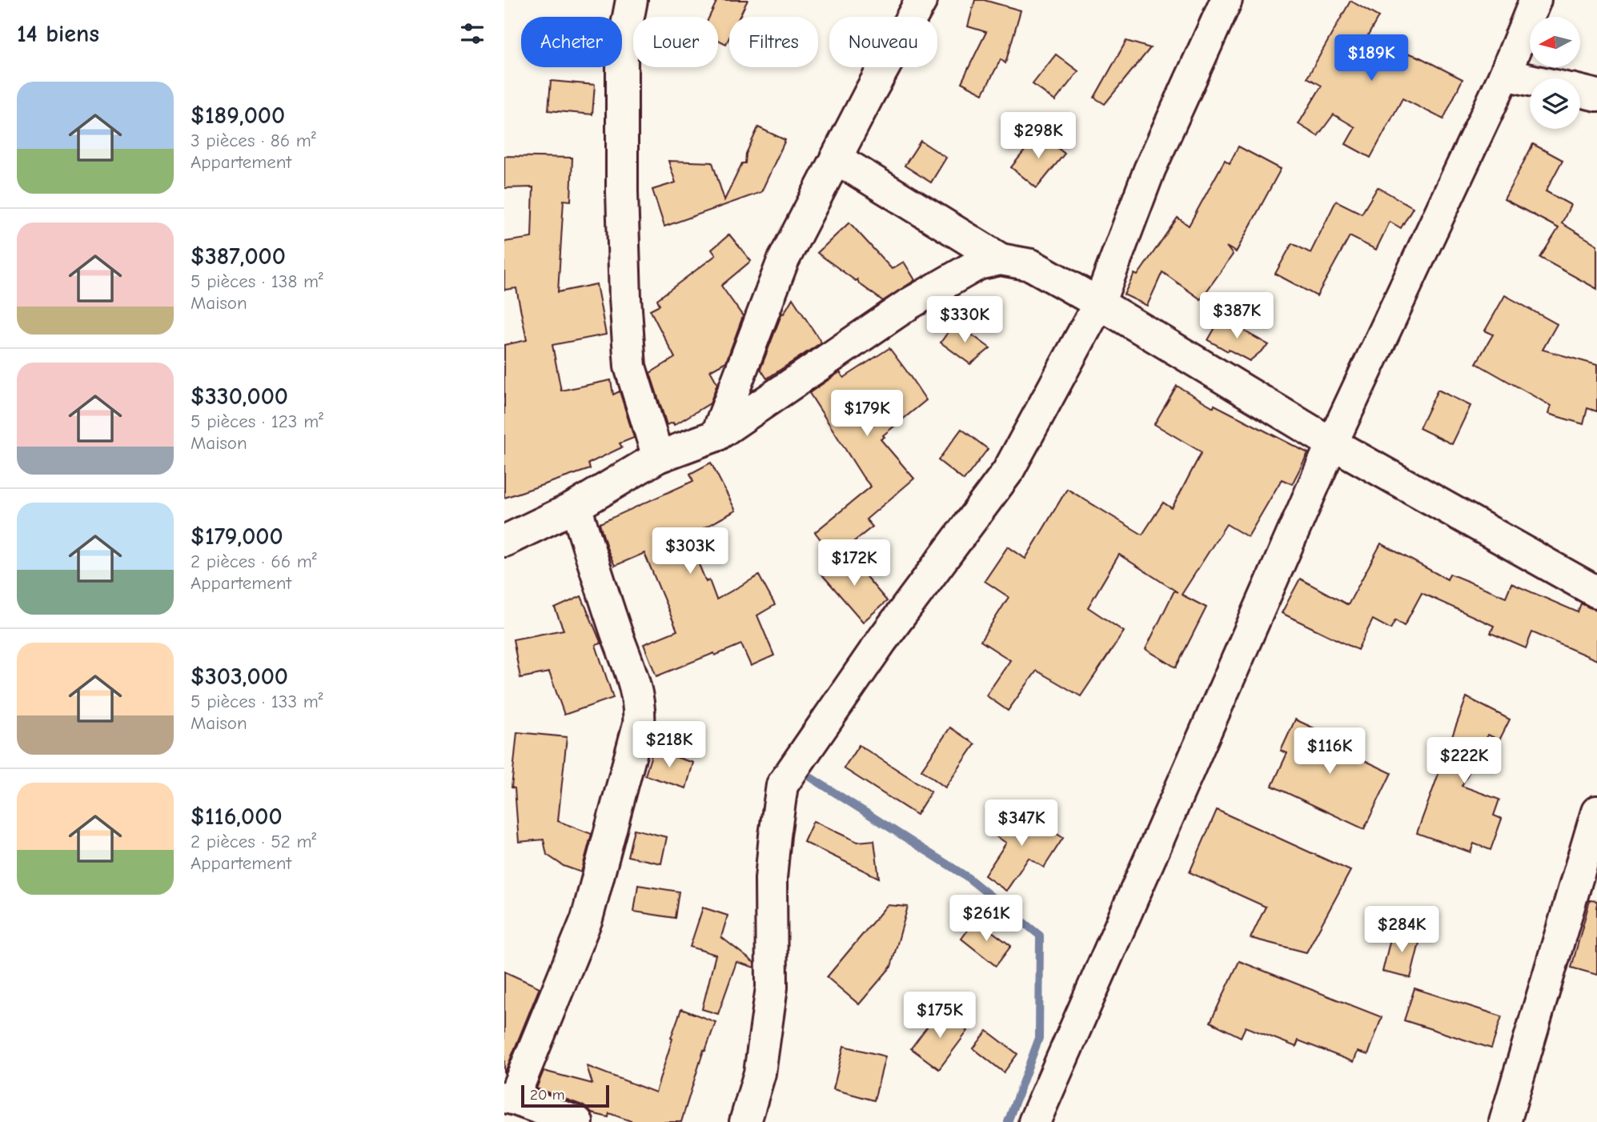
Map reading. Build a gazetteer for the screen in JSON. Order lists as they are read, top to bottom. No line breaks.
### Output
{"scale_bar":"20 m","north":"left","page":{"heading":"14 biens","chip":["Acheter","Louer","Filtres","Nouveau"],"price":["$189K","$298K","$387K","$330K","$179K","$303K","$172K","$218K","$116K","$222K","$347K","$261K","$284K","$175K"],"list":[{"name":"$189,000","note":"3 pièces · 86 m² · Appartement"},{"name":"$387,000","note":"5 pièces · 138 m² · Maison"},{"name":"$330,000","note":"5 pièces · 123 m² · Maison"},{"name":"$179,000","note":"2 pièces · 66 m² · Appartement"},{"name":"$303,000","note":"5 pièces · 133 m² · Maison"},{"name":"$116,000","note":"2 pièces · 52 m² · Appartement"}],"scale":"20 m"}}
